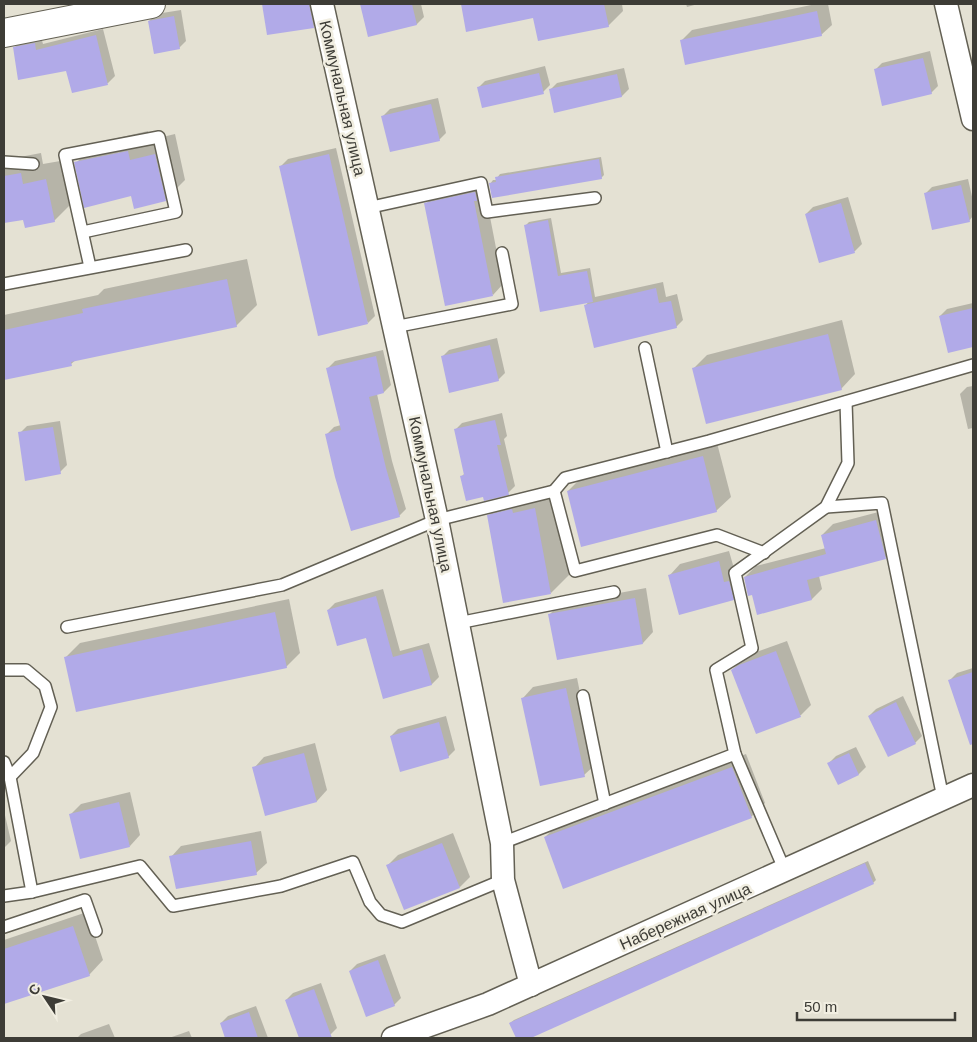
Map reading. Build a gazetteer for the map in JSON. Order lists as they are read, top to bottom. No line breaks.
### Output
{"streets":{"street":["Коммунальная улица","Набережная улица"]},"crossings":[["Коммунальная улица","Набережная улица"]],"scale_bar":"50 m","north":"top left"}
